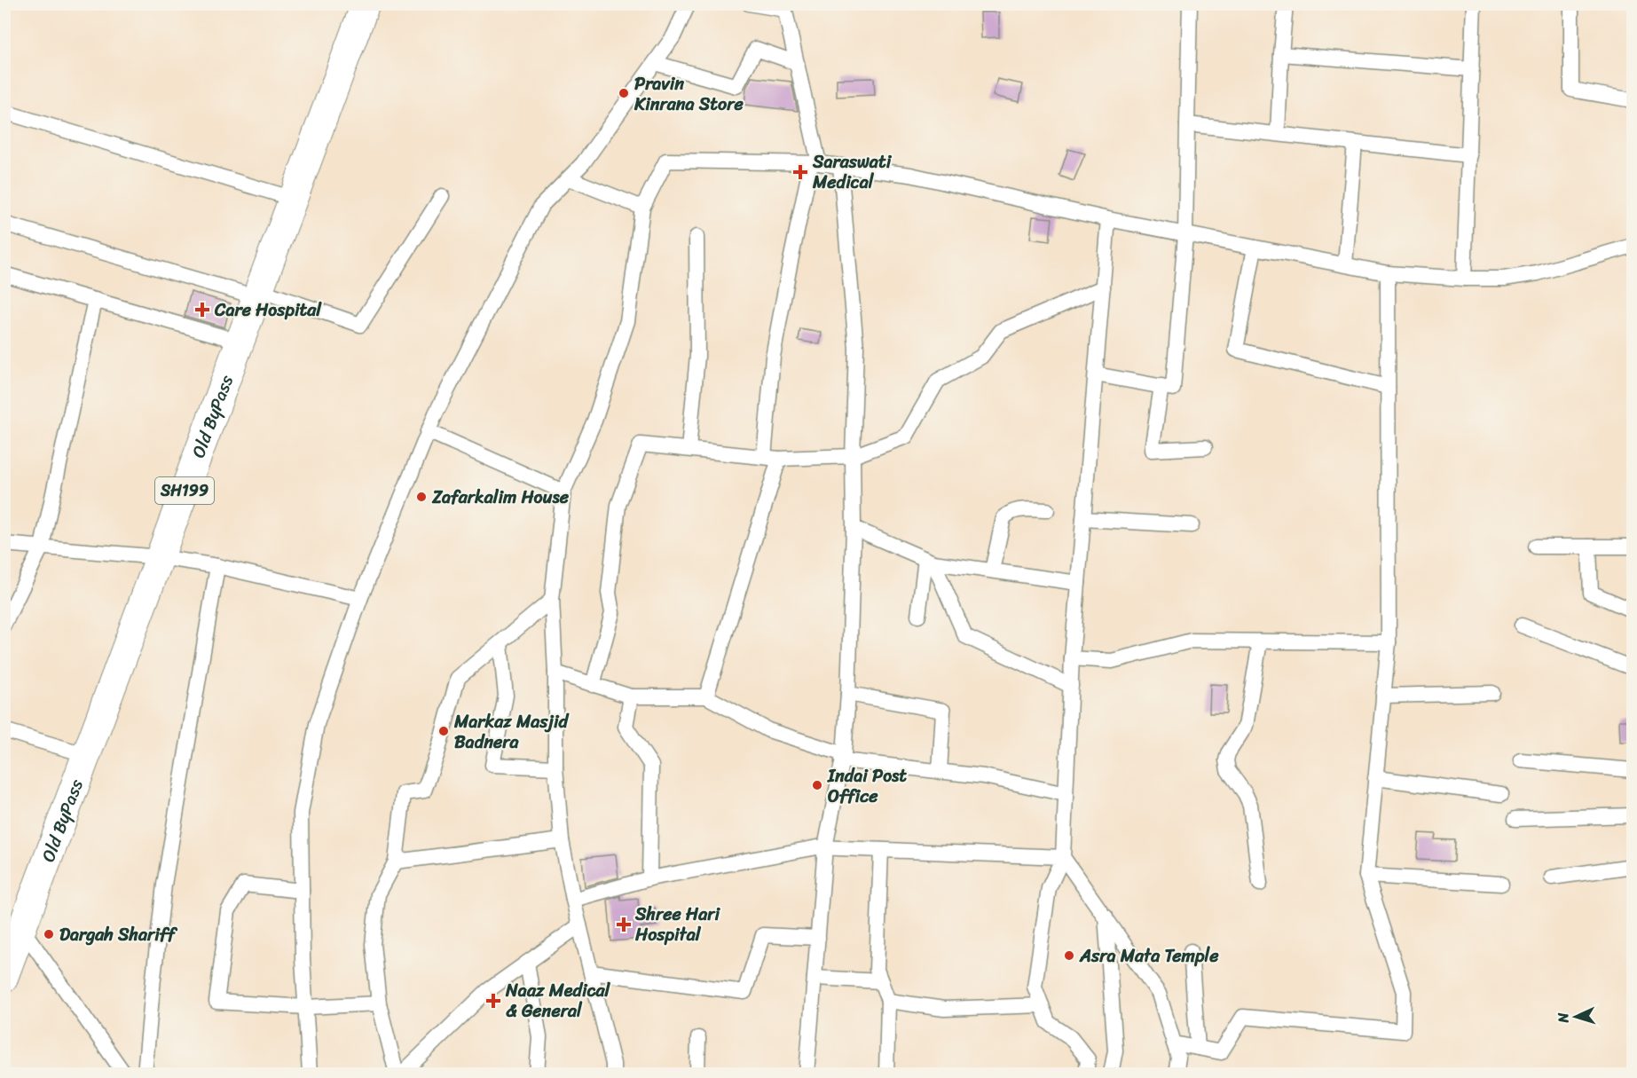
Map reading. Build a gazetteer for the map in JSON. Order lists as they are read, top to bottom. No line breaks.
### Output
{"streets":{"highway":["Old ByPass","SH199"]},"places":{"other":["Pravin Kinrana Store","Zafarkalim House","Markaz Masjid Badnera","Indai Post Office","Dargah Shariff","Asra Mata Temple"],"health":["Saraswati Medical","Care Hospital","Shree Hari Hospital","Naaz Medical & General"]},"north":"left"}
